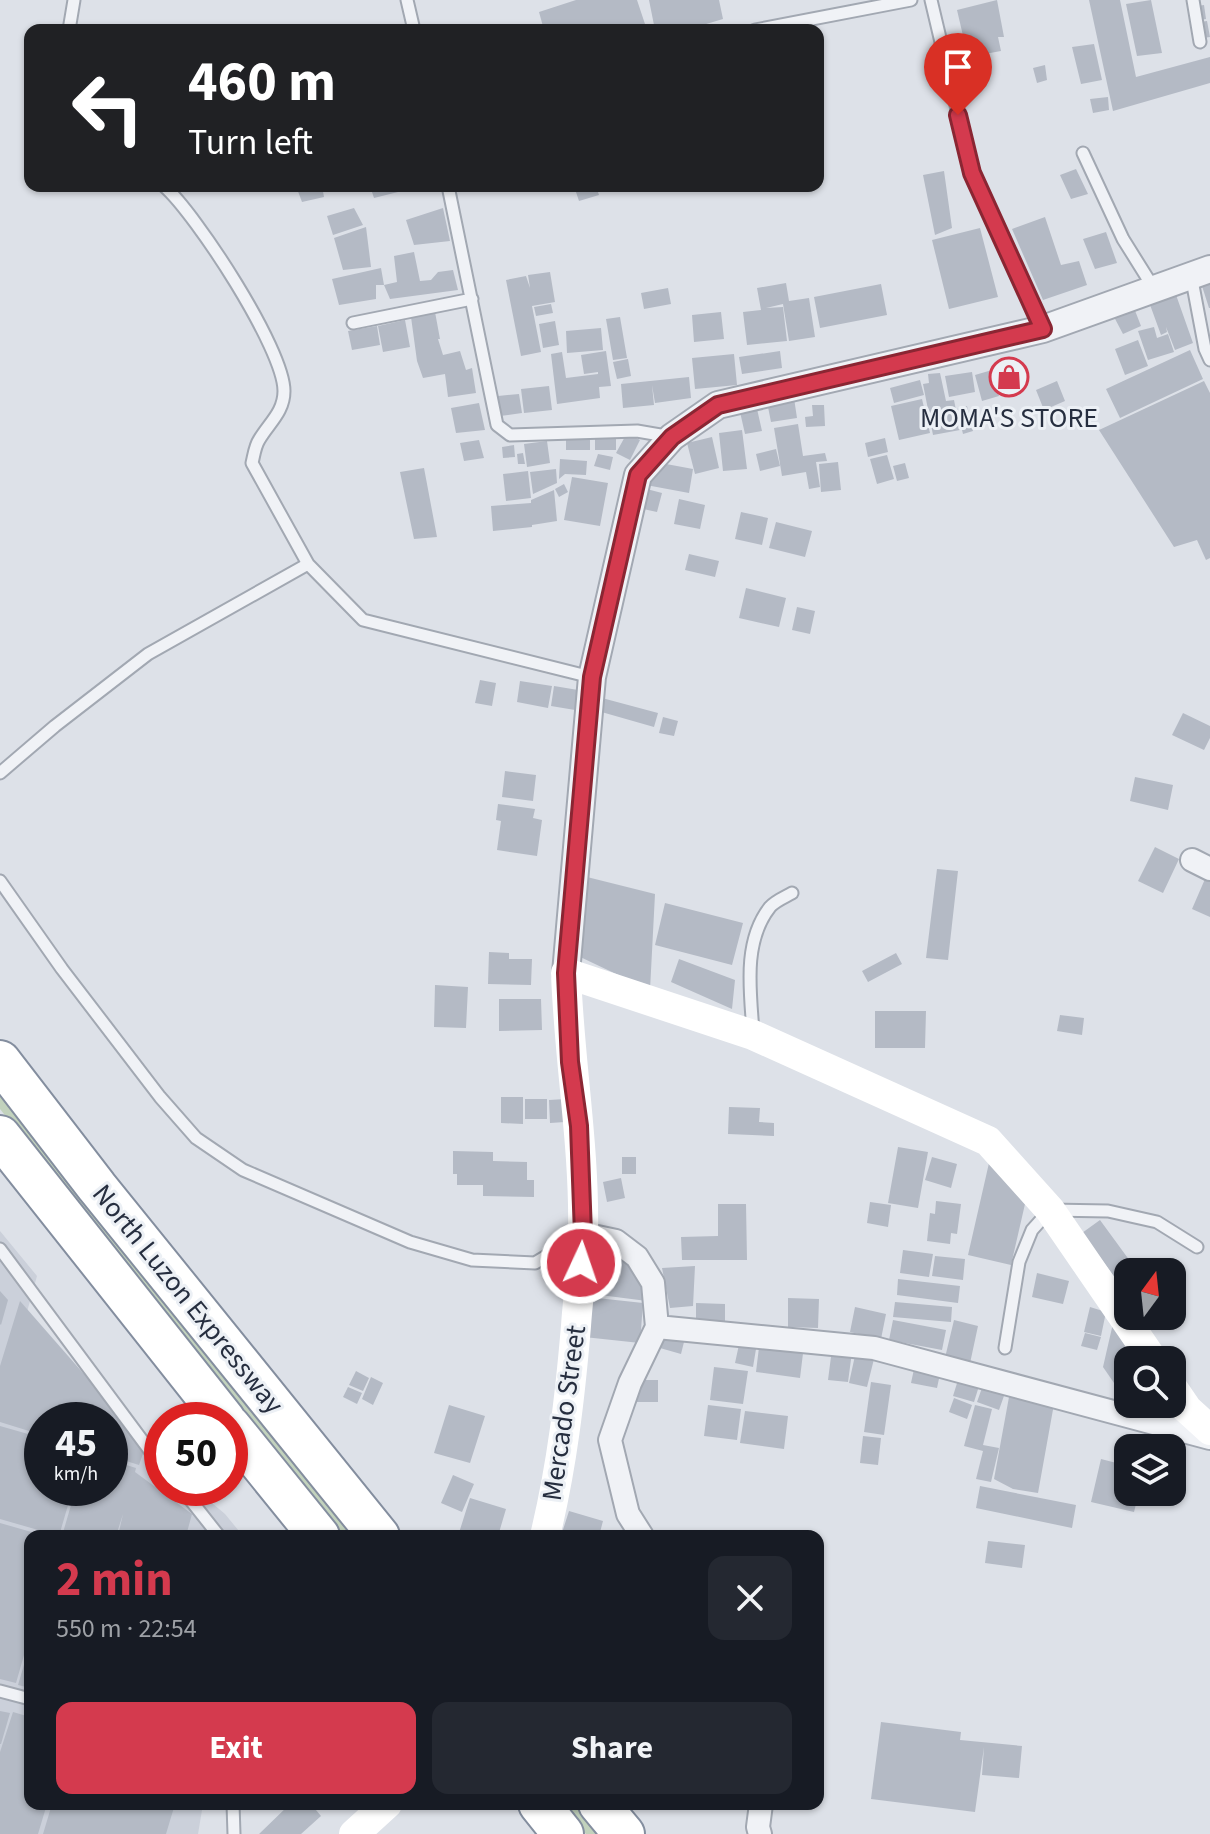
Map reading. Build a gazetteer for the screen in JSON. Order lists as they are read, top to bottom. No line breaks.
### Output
{"streets":{"highway":["North Luzon Expressway"],"main road":["Mercado Street"]},"places":{"shop":["MOMA'S STORE"]},"north":"top","page":{"turn":["460 m","Turn left"],"speed":"45 km/h","limit":"50","heading":["2 min","550 m · 22:54"],"buttons":["Exit","Share"]}}
